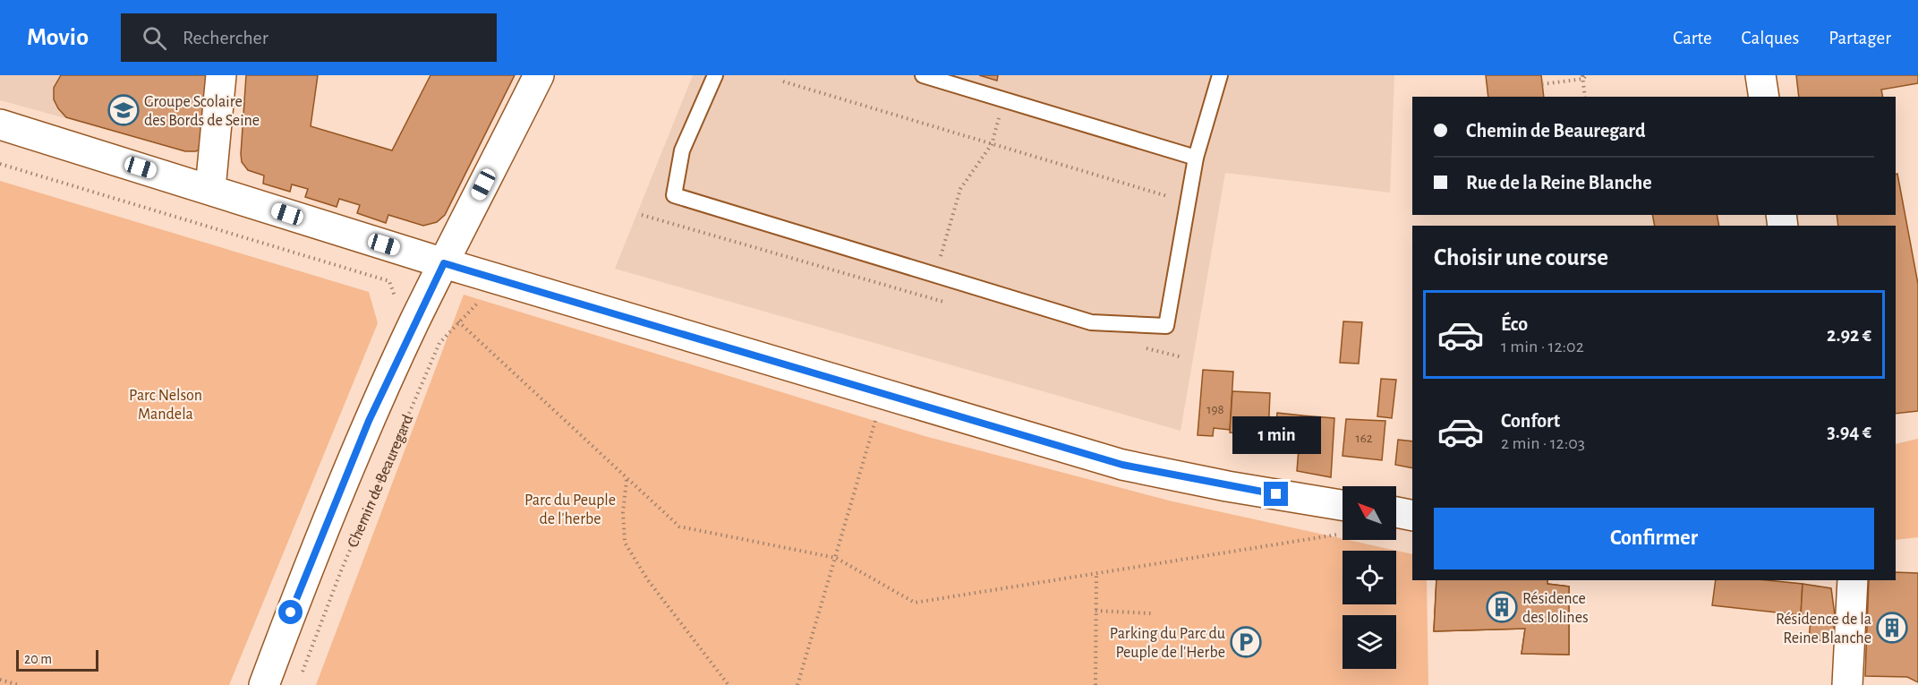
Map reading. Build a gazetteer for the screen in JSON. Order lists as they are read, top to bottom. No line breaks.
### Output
{"streets":{"street":["Chemin de Beauregard"]},"parks":["Parc Nelson Mandela","Parc du Peuple de l'herbe"],"places":{"school or university":["Groupe Scolaire des Bords de Seine"],"building":["Résidence des Iolines","Résidence de la Reine Blanche"],"parking":["Parking du Parc du Peuple de l'Herbe"]},"house_numbers":["198","162"],"scale_bar":"20 m","north":"top left","page":{"header":"Movio","search":"Rechercher","nav":["Carte","Calques","Partager"],"banner":["Chemin de Beauregard","Rue de la Reine Blanche"],"heading":"Choisir une course","list":[{"name":"Éco","note":"1 min · 12:02","value":"2.92 €"},{"name":"Confort","note":"2 min · 12:03","value":"3.94 €"}],"bubble":"1 min","buttons":"Confirmer","scale":"20 m"}}
